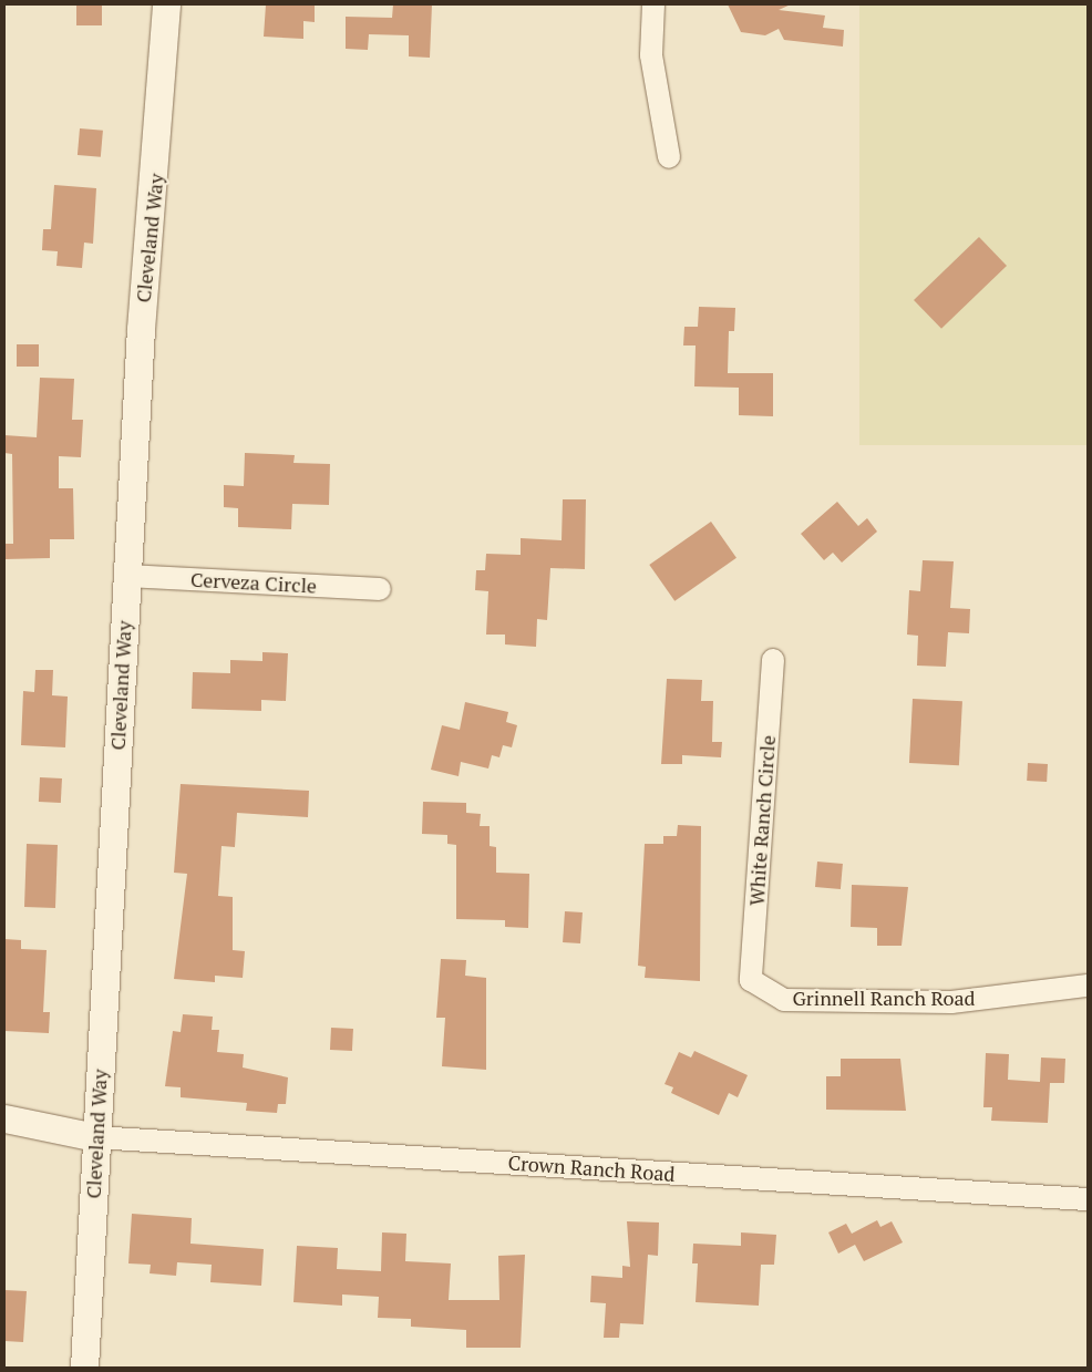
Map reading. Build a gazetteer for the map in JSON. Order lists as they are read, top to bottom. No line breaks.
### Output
{"streets":{"street":["Cleveland Way","Cerveza Circle","White Ranch Circle","Grinnell Ranch Road","Crown Ranch Road"]},"crossings":[["Cleveland Way","Cerveza Circle"],["Cleveland Way","Crown Ranch Road"],["White Ranch Circle","Grinnell Ranch Road"]]}
